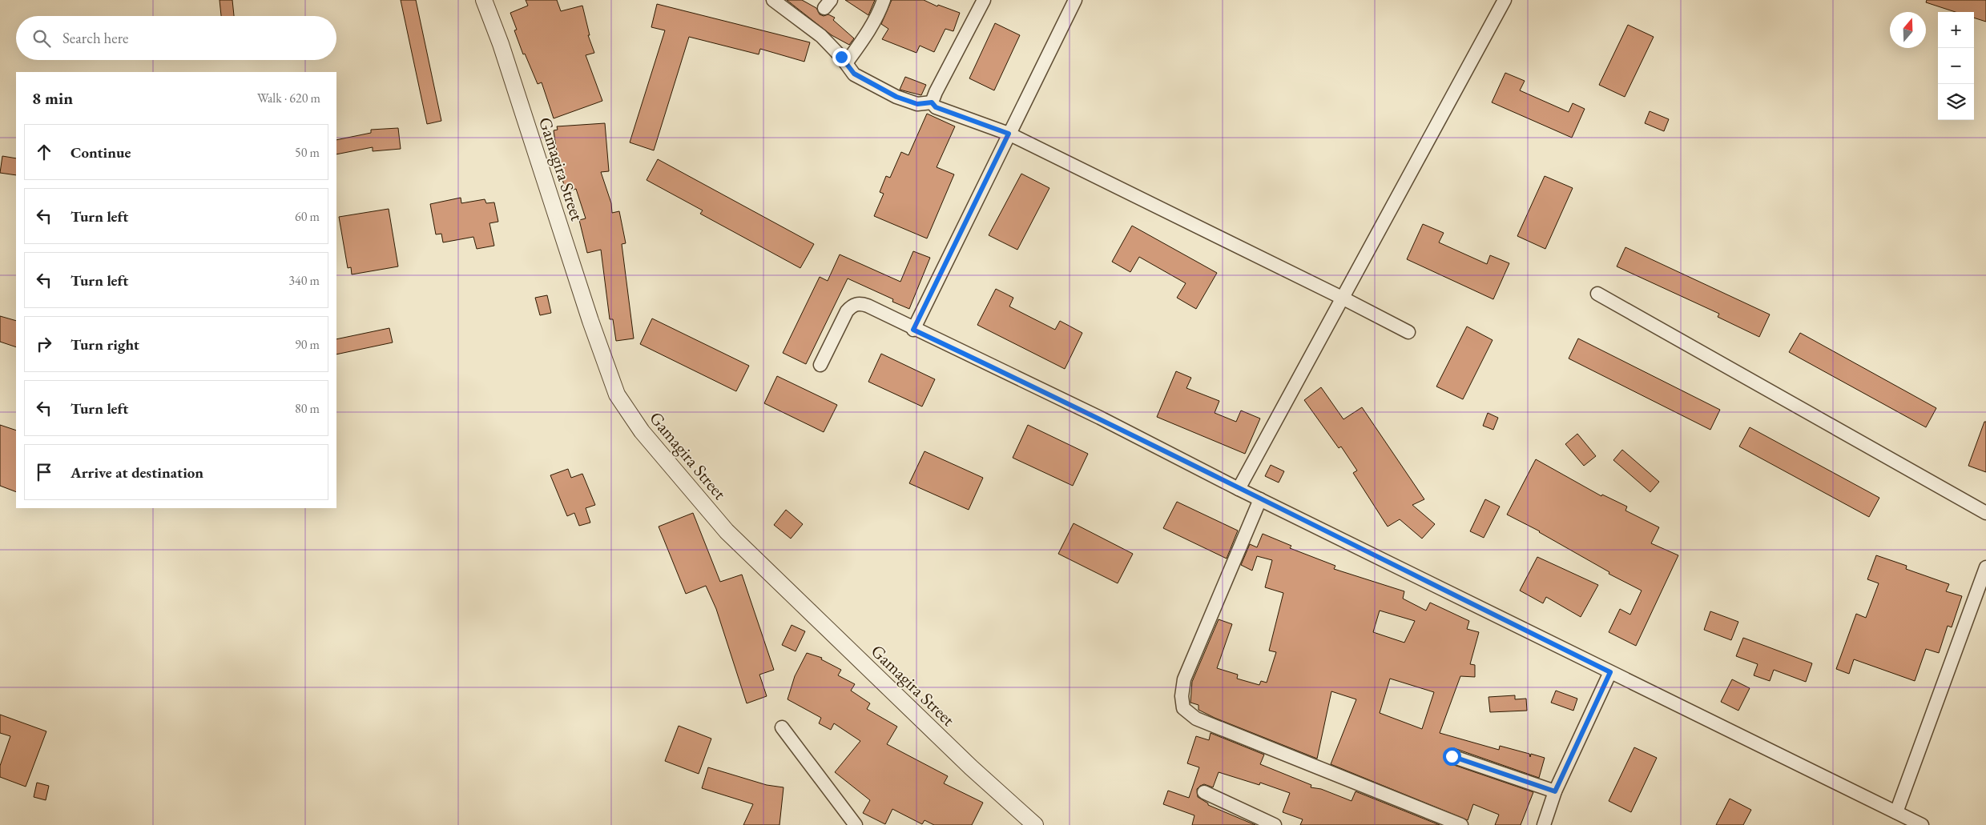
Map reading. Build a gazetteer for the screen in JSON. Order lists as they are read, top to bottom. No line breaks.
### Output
{"streets":{"street":["Gamagira Street"]},"north":"top","page":{"map_buttons":["+","−"],"search":"Search here","heading":["8 min","Walk · 620 m"],"list":[["Continue","50 m"],["Turn left","60 m"],["Turn left","340 m"],["Turn right","90 m"],["Turn left","80 m"],"Arrive at destination"]}}
